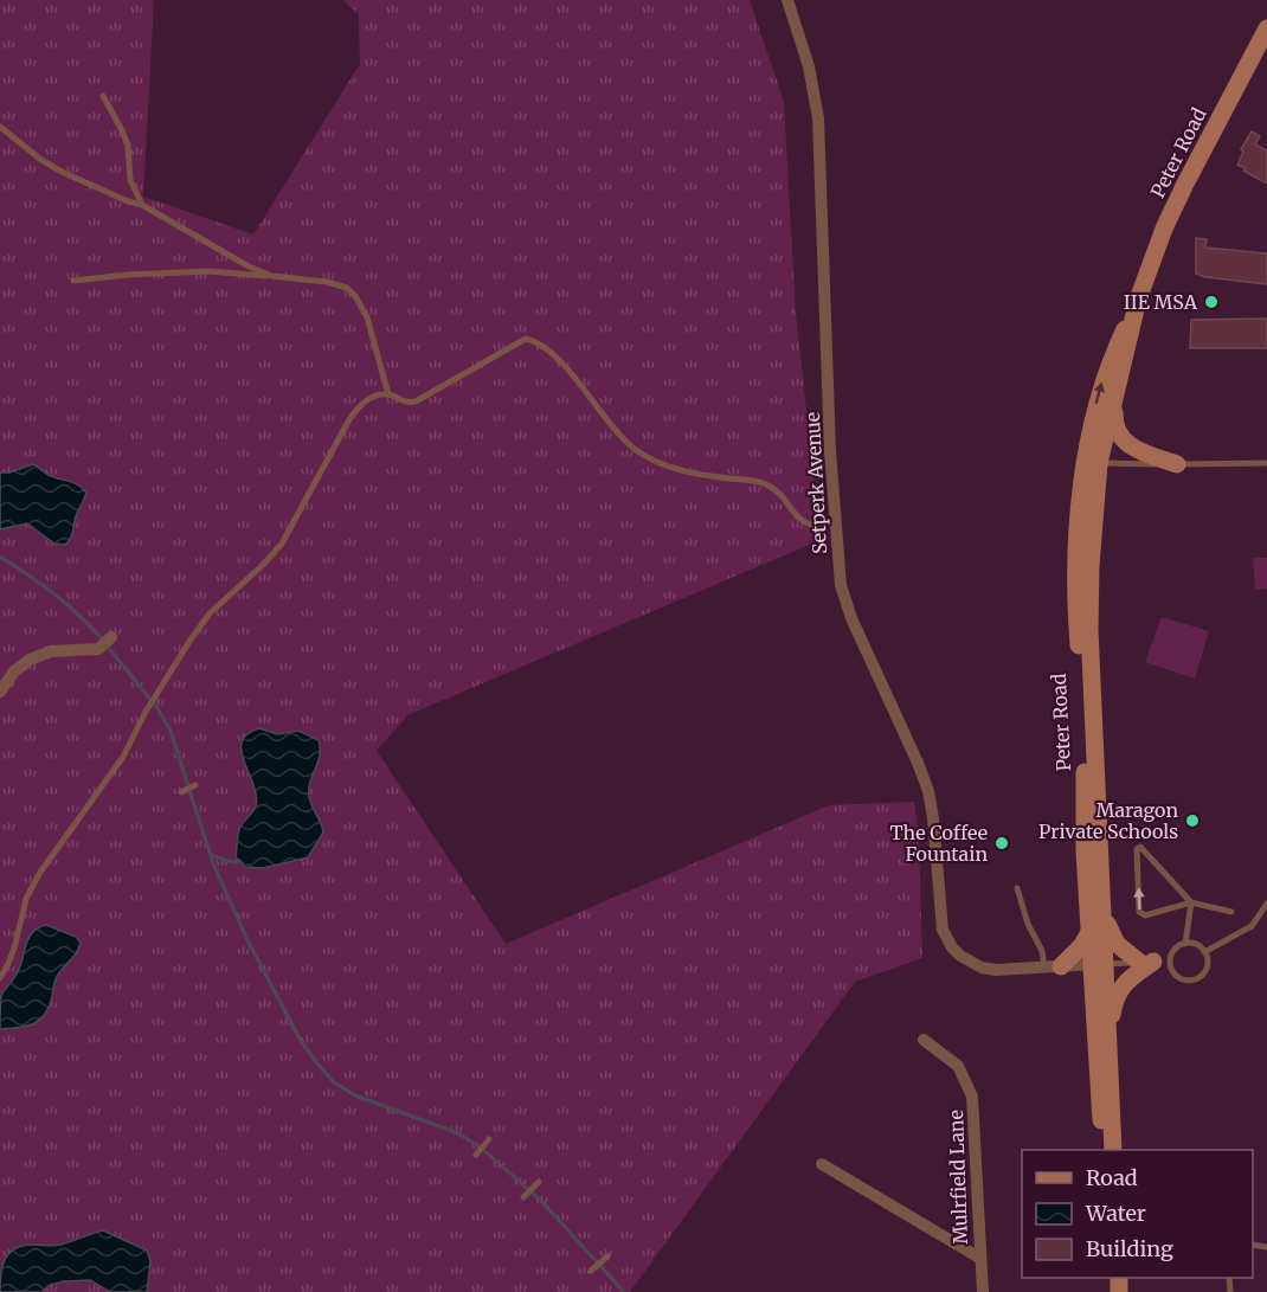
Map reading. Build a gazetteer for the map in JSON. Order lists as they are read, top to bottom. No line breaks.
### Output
{"streets":{"main road":["Peter Road"],"street":["Setperk Avenue","Mulrfield Lane"]},"places":["IIE MSA","Maragon Private Schools","The Coffee Fountain"],"legend":["Road","Water","Building"]}
